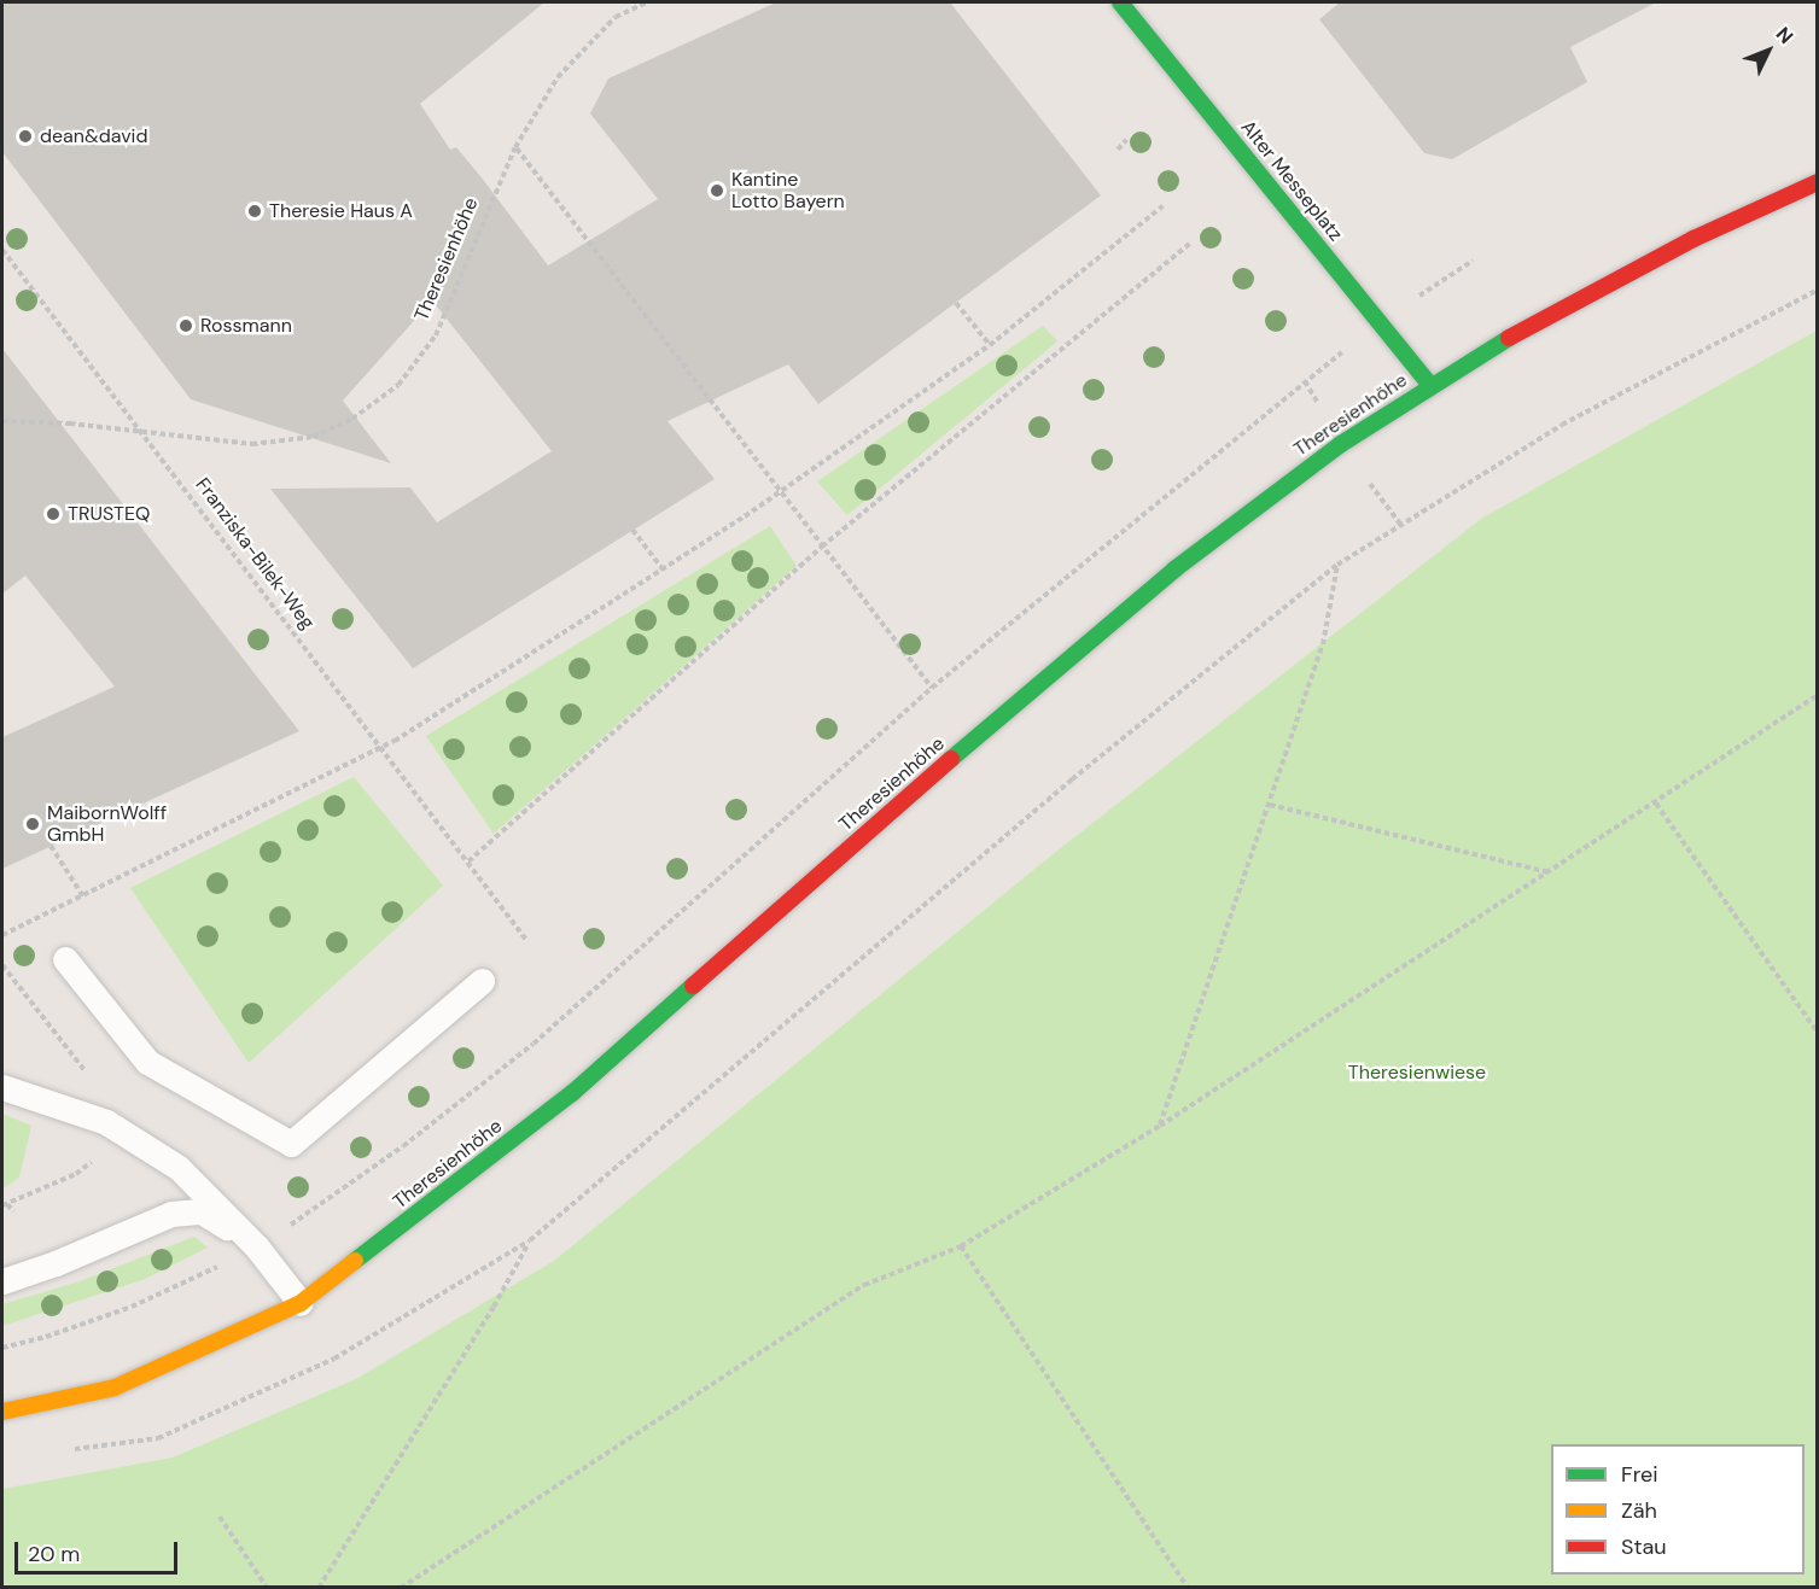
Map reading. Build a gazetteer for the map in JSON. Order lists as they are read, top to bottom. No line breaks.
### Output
{"streets":{"main road":["Alter Messeplatz","Theresienhöhe"],"path":["Franziska-Bilek-Weg"]},"crossings":[["Alter Messeplatz","Theresienhöhe"],["Theresienhöhe","Franziska-Bilek-Weg"]],"parks":["Theresienwiese"],"places":["dean&david","Kantine Lotto Bayern","Theresie Haus A","Rossmann","TRUSTEQ","MaibornWolff GmbH"],"legend":["Frei","Zäh","Stau"],"scale_bar":"20 m","north":"top right"}
